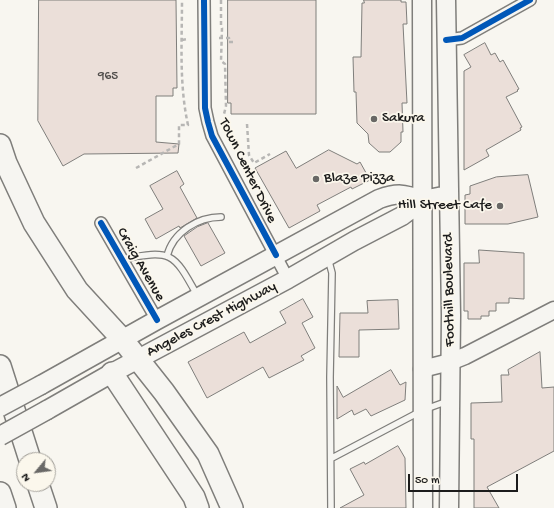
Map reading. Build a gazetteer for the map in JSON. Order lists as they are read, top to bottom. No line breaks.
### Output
{"streets":{"main road":["Foothill Boulevard","Angeles Crest Highway"],"street":["Town Center Drive","Craig Avenue"]},"crossings":[["Town Center Drive","Angeles Crest Highway"],["Craig Avenue","Angeles Crest Highway"],["Foothill Boulevard","Angeles Crest Highway"]],"places":["Sakura","Blaze Pizza","Hill Street Cafe"],"house_numbers":["965"],"scale_bar":"50 m","north":"bottom left"}
